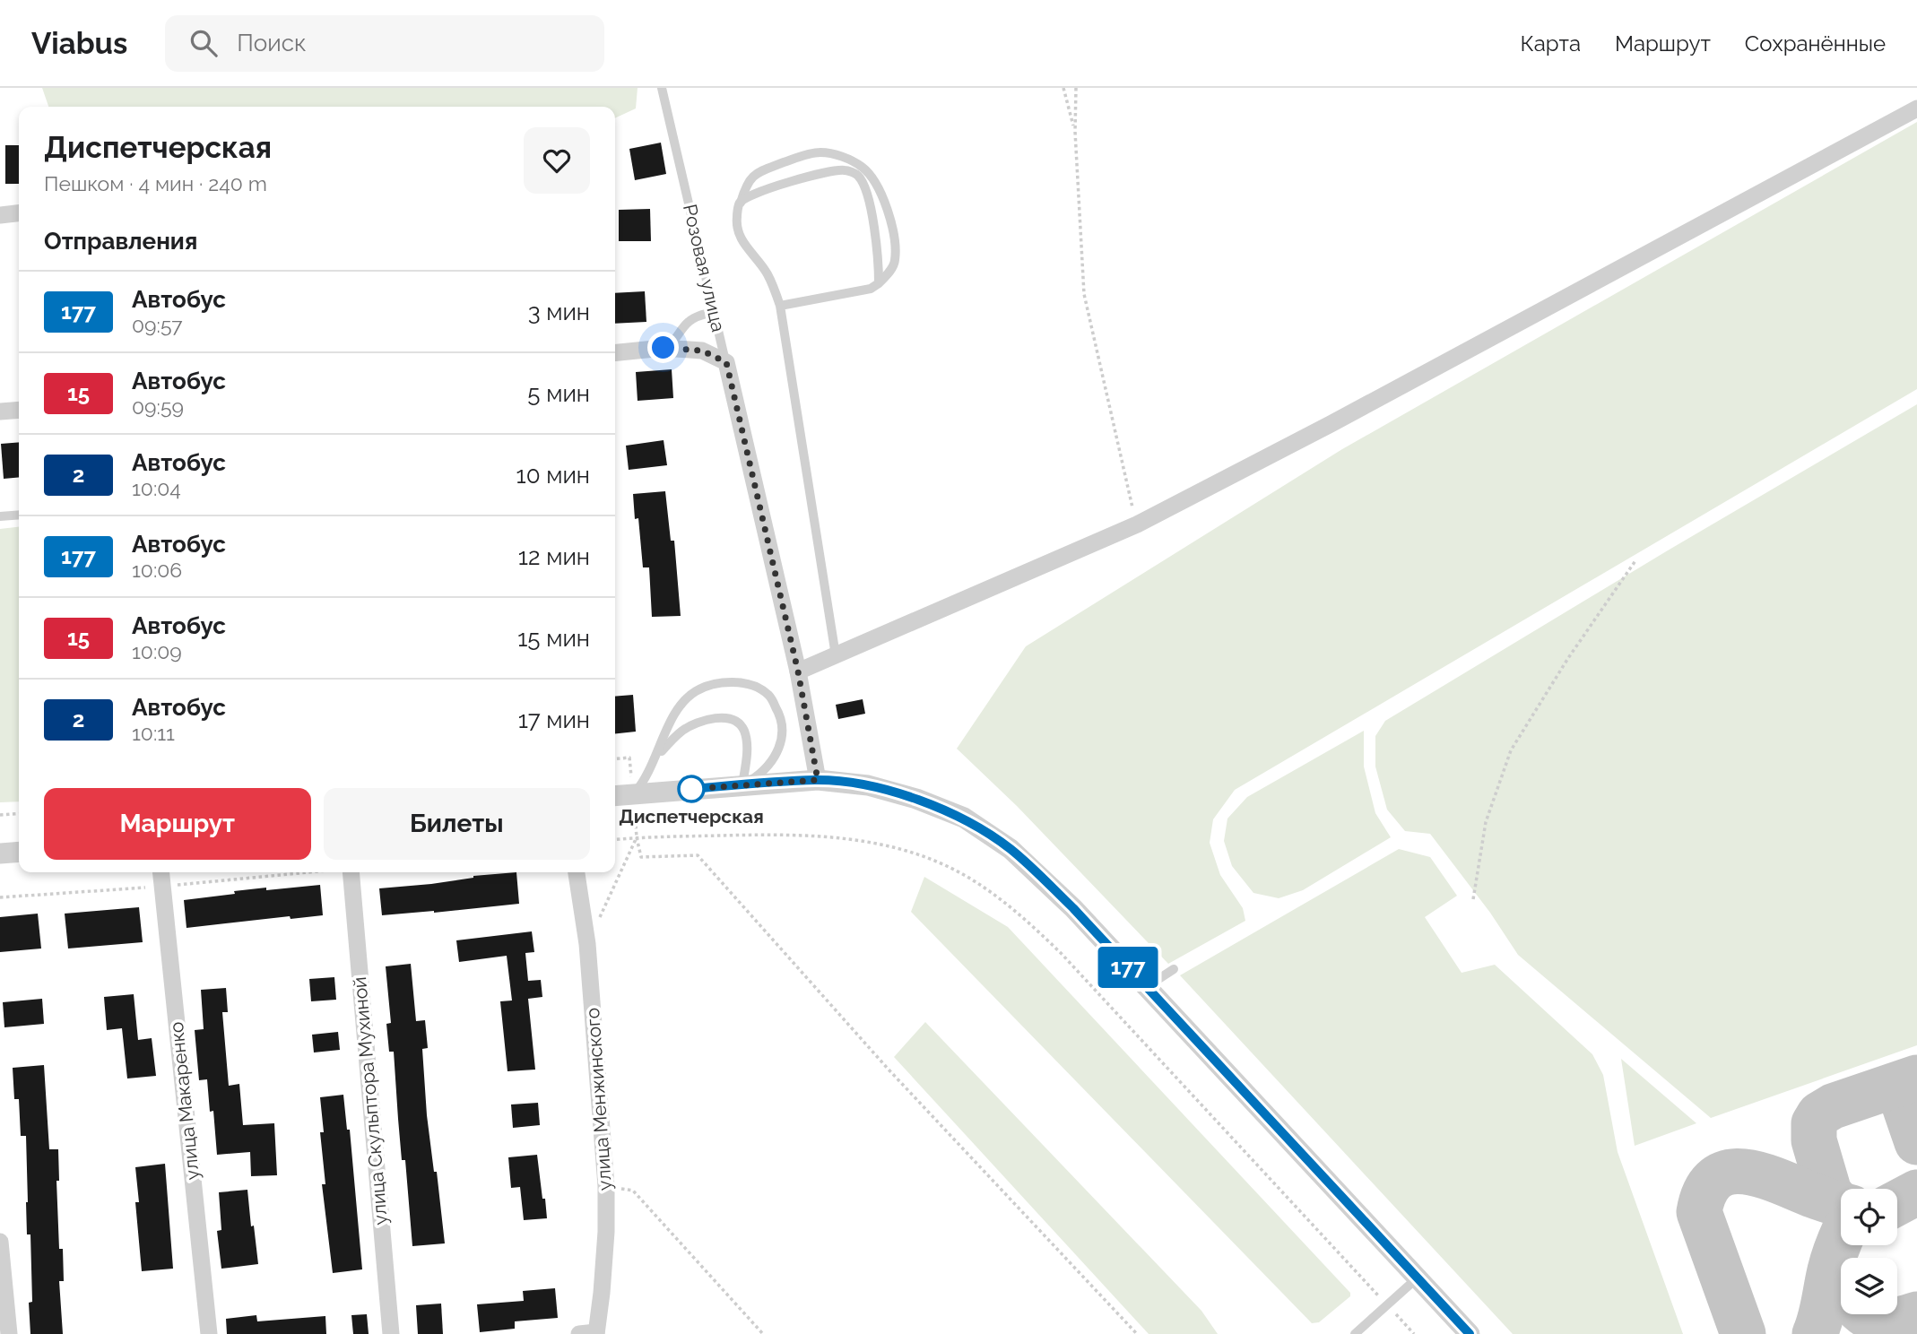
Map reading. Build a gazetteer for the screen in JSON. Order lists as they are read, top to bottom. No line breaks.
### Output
{"streets":{"street":["Розовая улица","улица Менжинского","улица Макаренко","улица Скульптора Мухиной"]},"places":["Диспетчерская"],"lines":["bus line 177"],"page":{"header":"Viabus","search":"Поиск","nav":["Карта","Маршрут","Сохранённые"],"on_map":"177","heading":[["Диспетчерская","Пешком · 4 мин · 240 m"],"Отправления"],"list":[{"mark":"177","name":"Автобус","note":"09:57","value":"3 мин"},{"mark":"15","name":"Автобус","note":"09:59","value":"5 мин"},{"mark":"2","name":"Автобус","note":"10:04","value":"10 мин"},{"mark":"177","name":"Автобус","note":"10:06","value":"12 мин"},{"mark":"15","name":"Автобус","note":"10:09","value":"15 мин"},{"mark":"2","name":"Автобус","note":"10:11","value":"17 мин"}],"buttons":["Маршрут","Билеты"]}}
